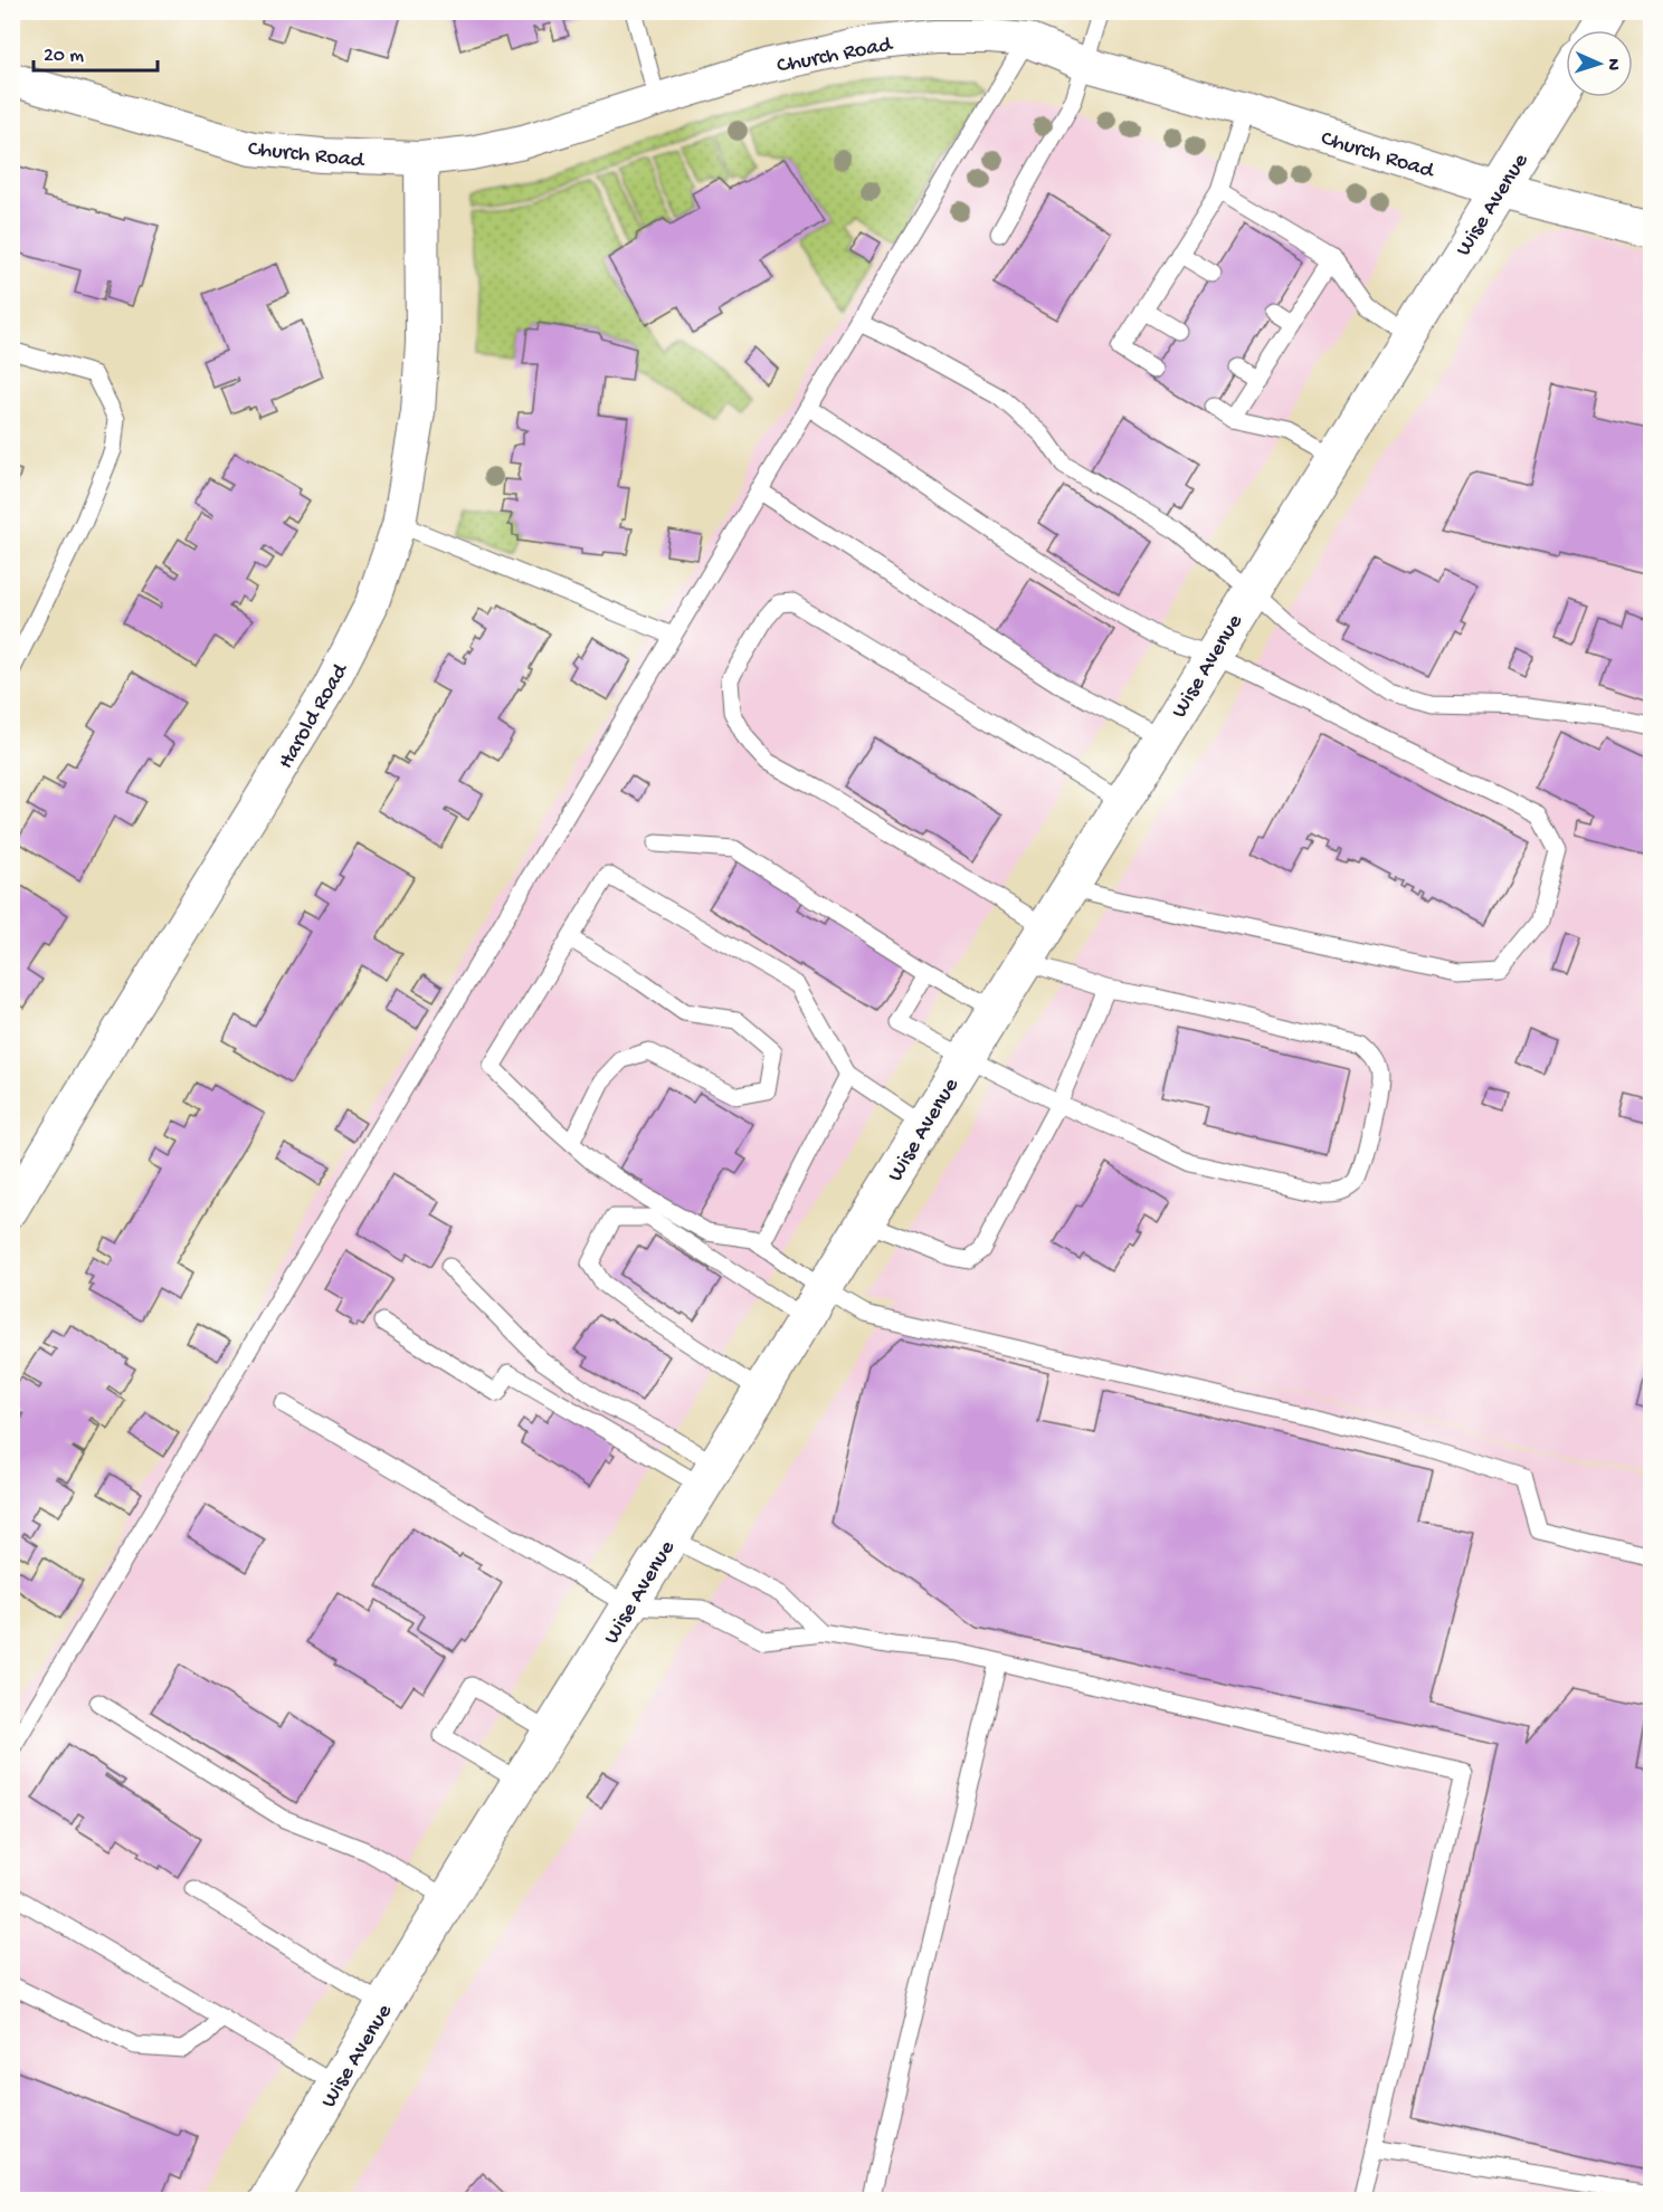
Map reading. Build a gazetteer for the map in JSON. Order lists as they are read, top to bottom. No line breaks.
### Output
{"streets":{"main road":["Church Road","Wise Avenue"],"street":["Harold Road"]},"crossings":[["Church Road","Wise Avenue"],["Church Road","Harold Road"]],"scale_bar":"20 m","north":"right"}
